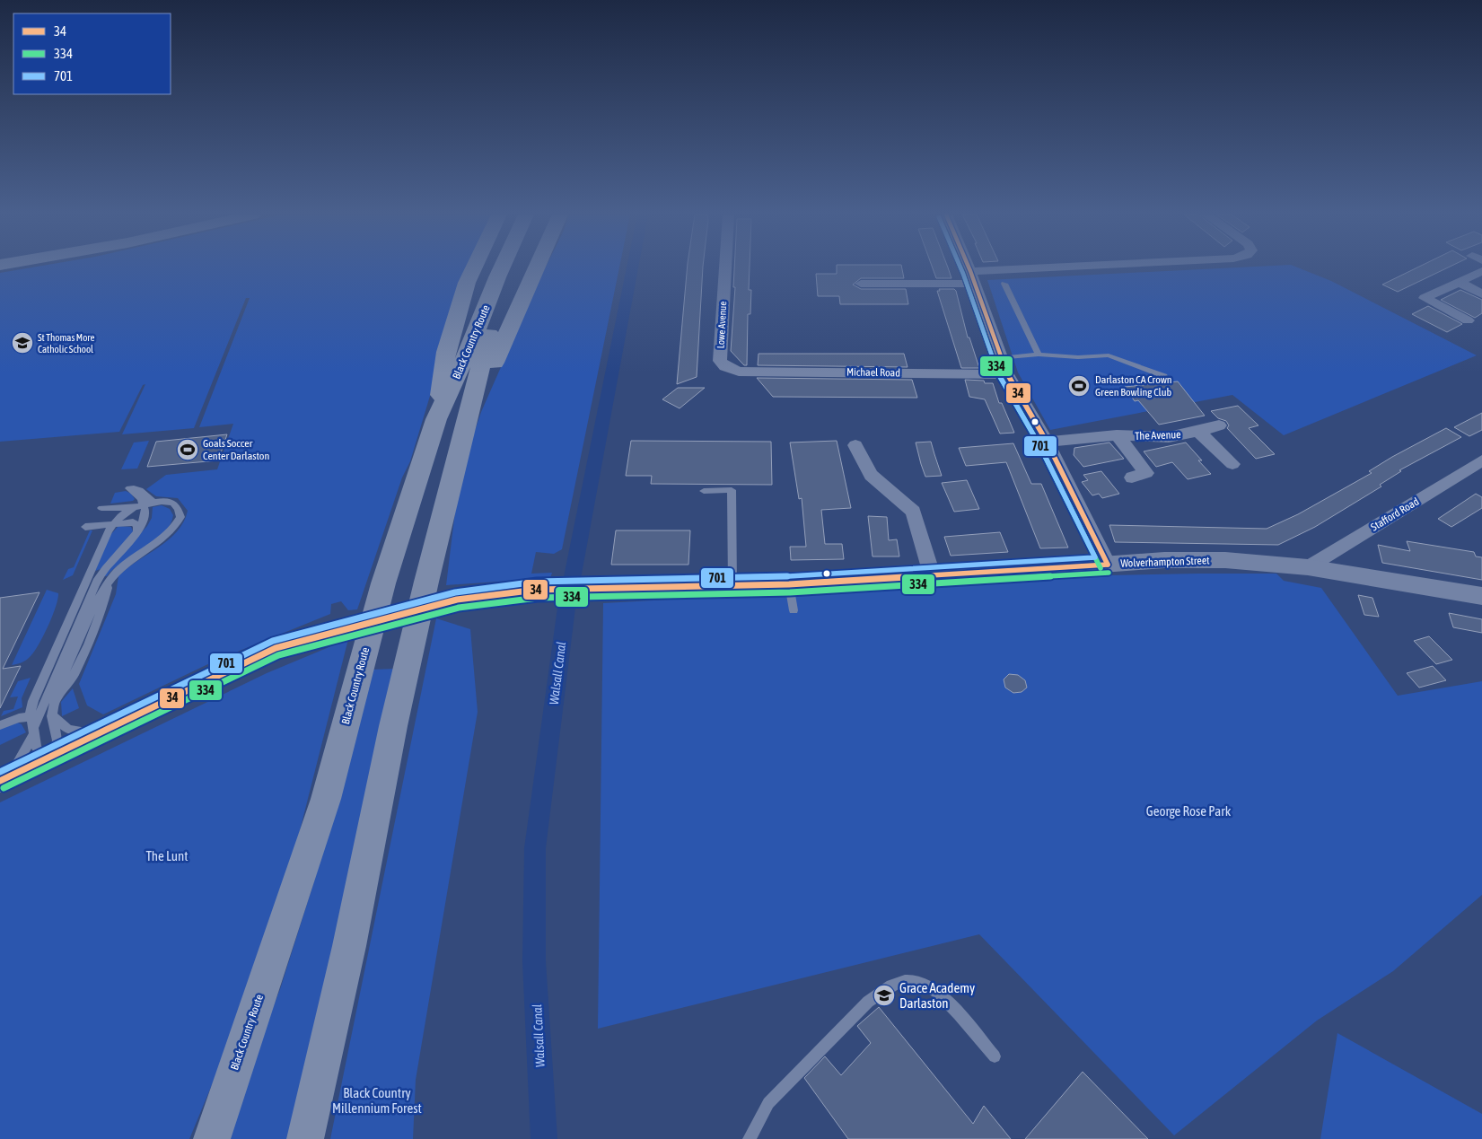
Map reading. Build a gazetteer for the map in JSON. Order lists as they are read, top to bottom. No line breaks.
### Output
{"streets":{"highway":["Black Country Route"],"street":["Lowe Avenue","Michael Road","The Avenue","Stafford Road","Wolverhampton Street"]},"crossings":[["Lowe Avenue","Michael Road"],["Stafford Road","Wolverhampton Street"]],"water":["Walsall Canal"],"parks":["George Rose Park","The Lunt","Black Country Millennium Forest"],"places":{"school or university":["St Thomas More Catholic School","Grace Academy Darlaston"],"sports":["Darlaston CA Crown Green Bowling Club","Goals Soccer Center Darlaston"]},"lines":["transit line 34","transit line 334","transit line 701"],"legend":["34","334","701"]}
